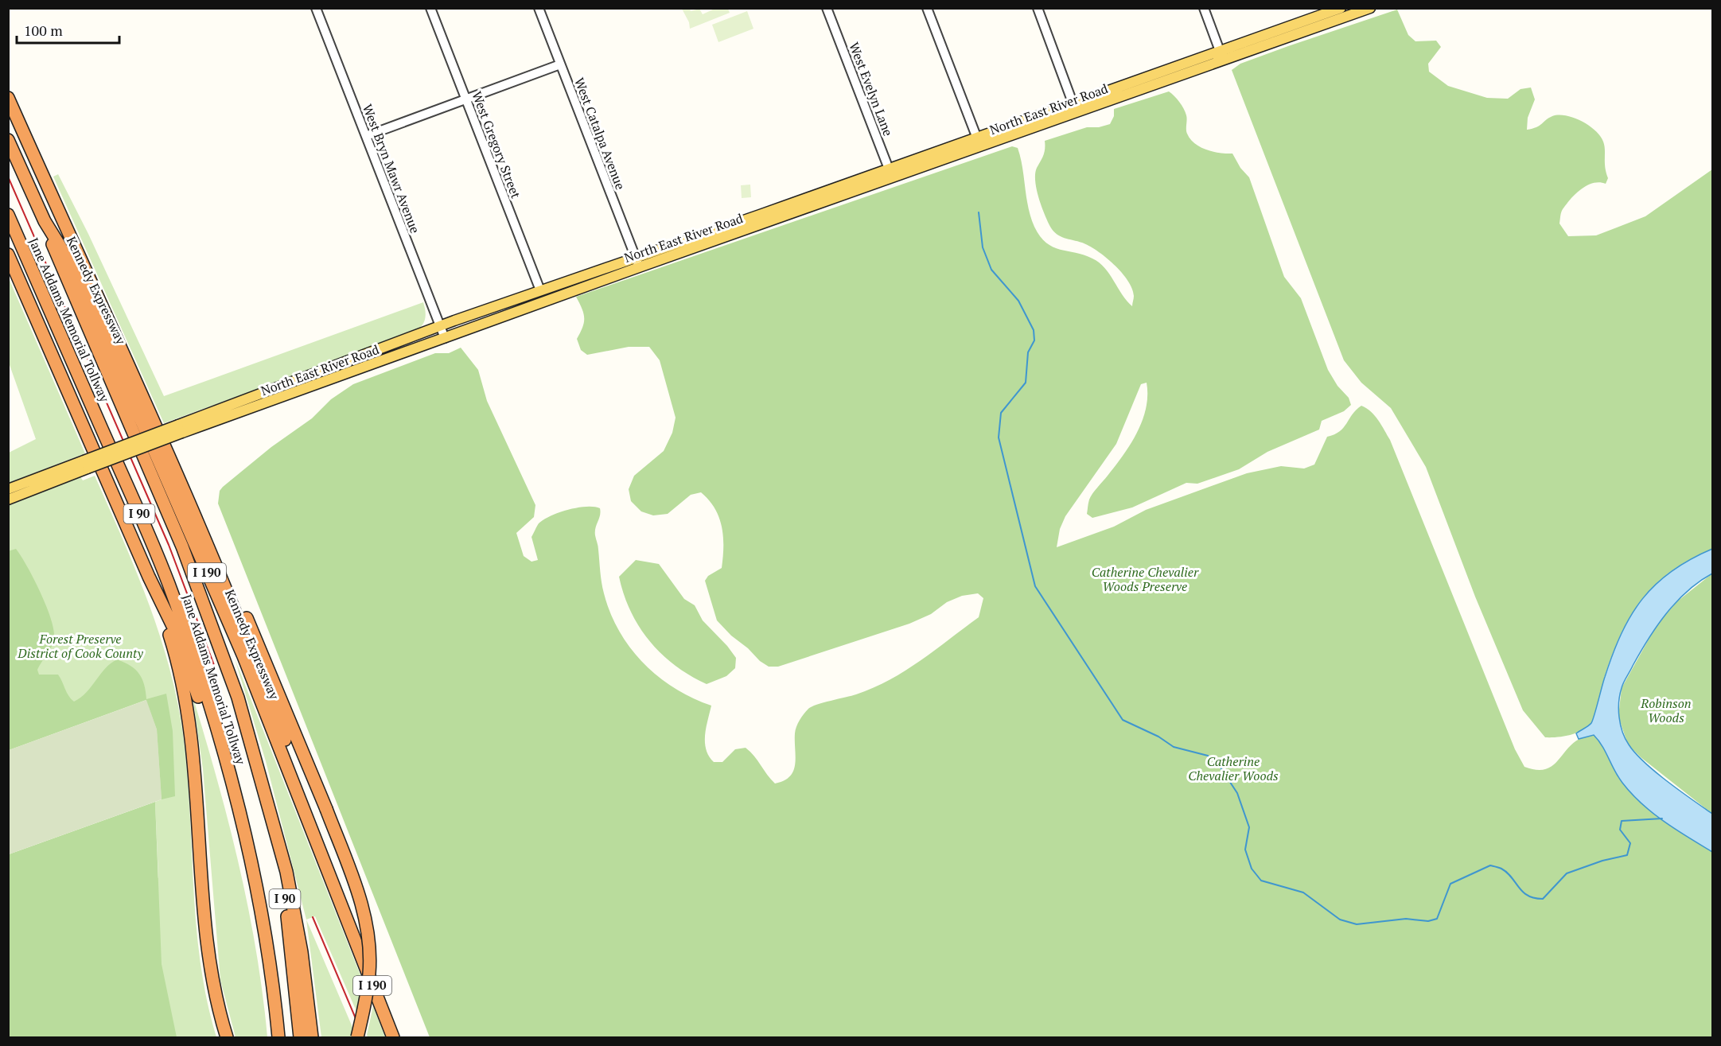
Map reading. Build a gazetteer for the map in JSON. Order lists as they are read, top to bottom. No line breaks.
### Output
{"streets":{"highway":["Kennedy Expressway","Jane Addams Memorial Tollway","I 90","I 190"],"main road":["North East River Road"],"street":["West Evelyn Lane","West Catalpa Avenue","West Gregory Street","West Bryn Mawr Avenue"]},"crossings":[["West Evelyn Lane","North East River Road"],["North East River Road","West Catalpa Avenue"],["North East River Road","West Gregory Street"],["North East River Road","West Bryn Mawr Avenue"],["Kennedy Expressway","Jane Addams Memorial Tollway"]],"parks":["Catherine Chevalier Woods Preserve","Forest Preserve District of Cook County","Robinson Woods","Catherine Chevalier Woods"],"scale_bar":"100 m"}
